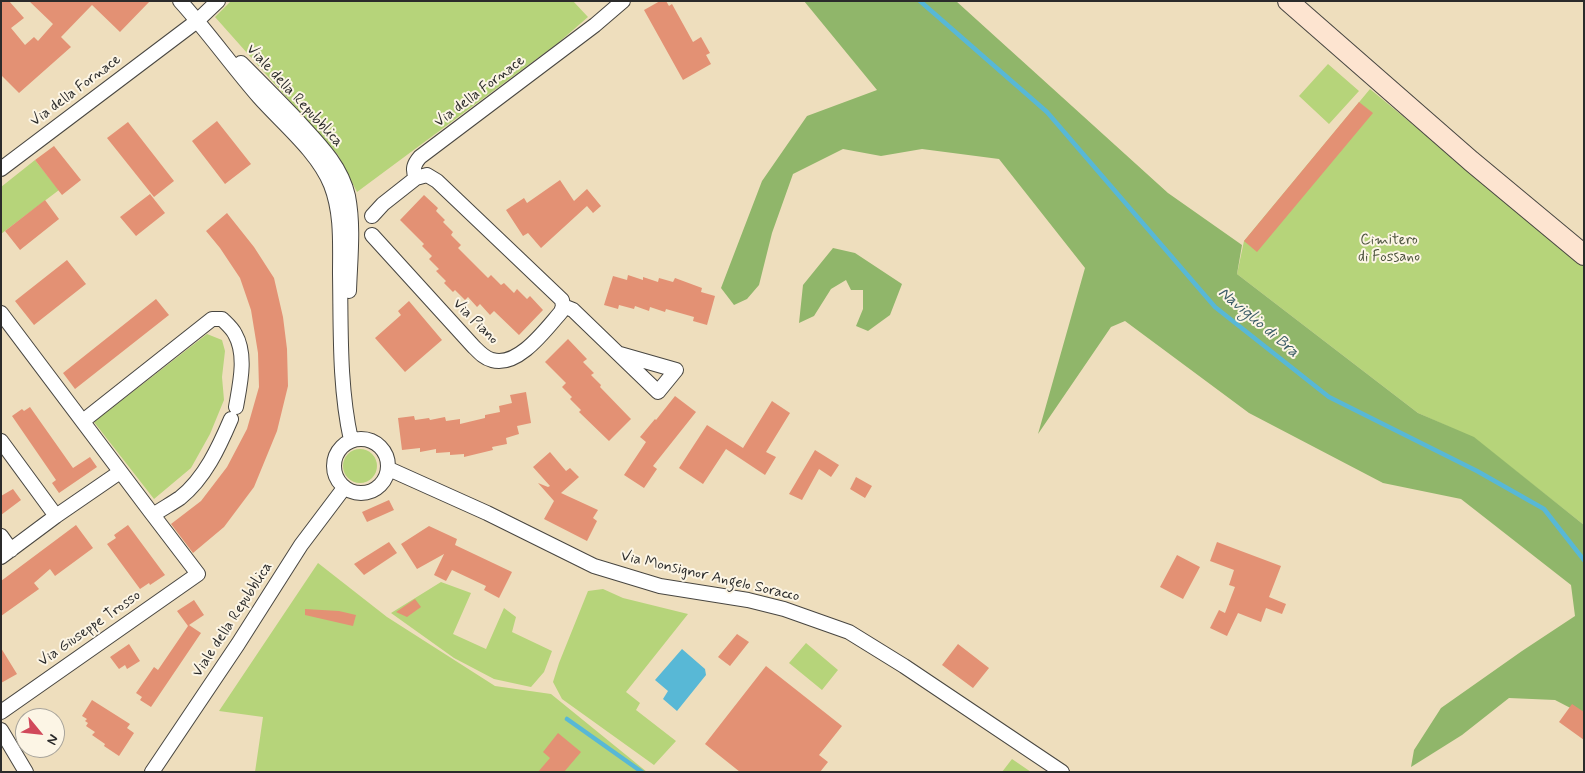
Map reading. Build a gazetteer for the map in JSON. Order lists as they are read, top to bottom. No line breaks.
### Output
{"streets":{"street":["Via della Fornace","Viale della Repubblica","Via Piano","Via Monsignor Angelo Soracco","Via Giuseppe Trosso"]},"crossings":[["Via della Fornace","Viale della Repubblica"],["Viale della Repubblica","Via Monsignor Angelo Soracco"]],"water":["Naviglio di Bra"],"parks":["Cimitero di Fossano"],"north":"bottom right"}
